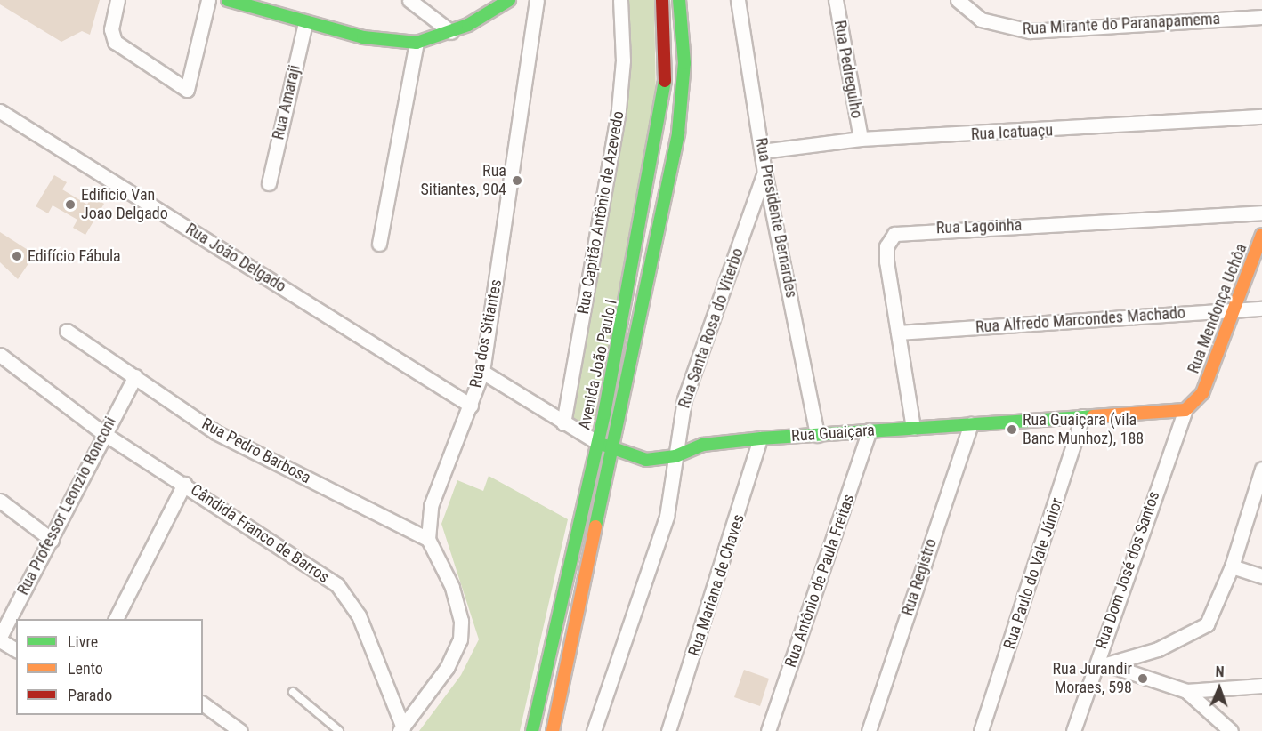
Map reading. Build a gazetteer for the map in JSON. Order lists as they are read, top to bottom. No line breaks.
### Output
{"streets":{"main road":["Rua Mendonça Uchôa","Avenida João Paulo I","Rua Guaiçara"],"street":["Rua Mirante do Paranapamema","Rua Pedregulho","Rua Amaraji","Rua Icatuaçu","Rua Capitão Antônio de Azevedo","Rua Presidente Bernardes","Rua Lagoinha","Rua João Delgado","Rua Alfredo Marcondes Machado","Rua Santa Rosa do Viterbo","Rua dos Sitiantes","Rua Pedro Barbosa","Rua Professor Leonzio Ronconi","Cândida Franco de Barros","Rua Dom José dos Santos","Rua Paulo do Vale Júnior","Rua Registro","Rua Antônio de Paula Freitas","Rua Mariana de Chaves"]},"crossings":[["Rua Pedregulho","Rua Icatuaçu"],["Rua Icatuaçu","Rua Presidente Bernardes"],["Rua Capitão Antônio de Azevedo","Rua Guaiçara"],["Rua Presidente Bernardes","Rua Santa Rosa do Viterbo"],["Rua Presidente Bernardes","Rua Guaiçara"],["Rua Lagoinha","Rua Alfredo Marcondes Machado"],["Rua Lagoinha","Rua Guaiçara"],["Rua João Delgado","Rua dos Sitiantes"],["Rua Mendonça Uchôa","Rua Alfredo Marcondes Machado"],["Rua Mendonça Uchôa","Rua Guaiçara"],["Rua Mendonça Uchôa","Rua Dom José dos Santos"],["Rua Santa Rosa do Viterbo","Rua Guaiçara"],["Rua dos Sitiantes","Rua Guaiçara"],["Rua dos Sitiantes","Rua Pedro Barbosa"],["Avenida João Paulo I","Rua Guaiçara"],["Rua Guaiçara","Rua Dom José dos Santos"],["Rua Guaiçara","Rua Paulo do Vale Júnior"],["Rua Guaiçara","Rua Registro"],["Rua Guaiçara","Rua Antônio de Paula Freitas"],["Rua Guaiçara","Rua Mariana de Chaves"],["Rua Pedro Barbosa","Rua Professor Leonzio Ronconi"],["Rua Professor Leonzio Ronconi","Cândida Franco de Barros"]],"places":["Rua Sitiantes, 904","Edificio Van Joao Delgado","Edifício Fábula","Rua Guaiçara (vila Banc Munhoz), 188","Rua Jurandir Moraes, 598"],"legend":["Livre","Lento","Parado"],"north":"top"}
